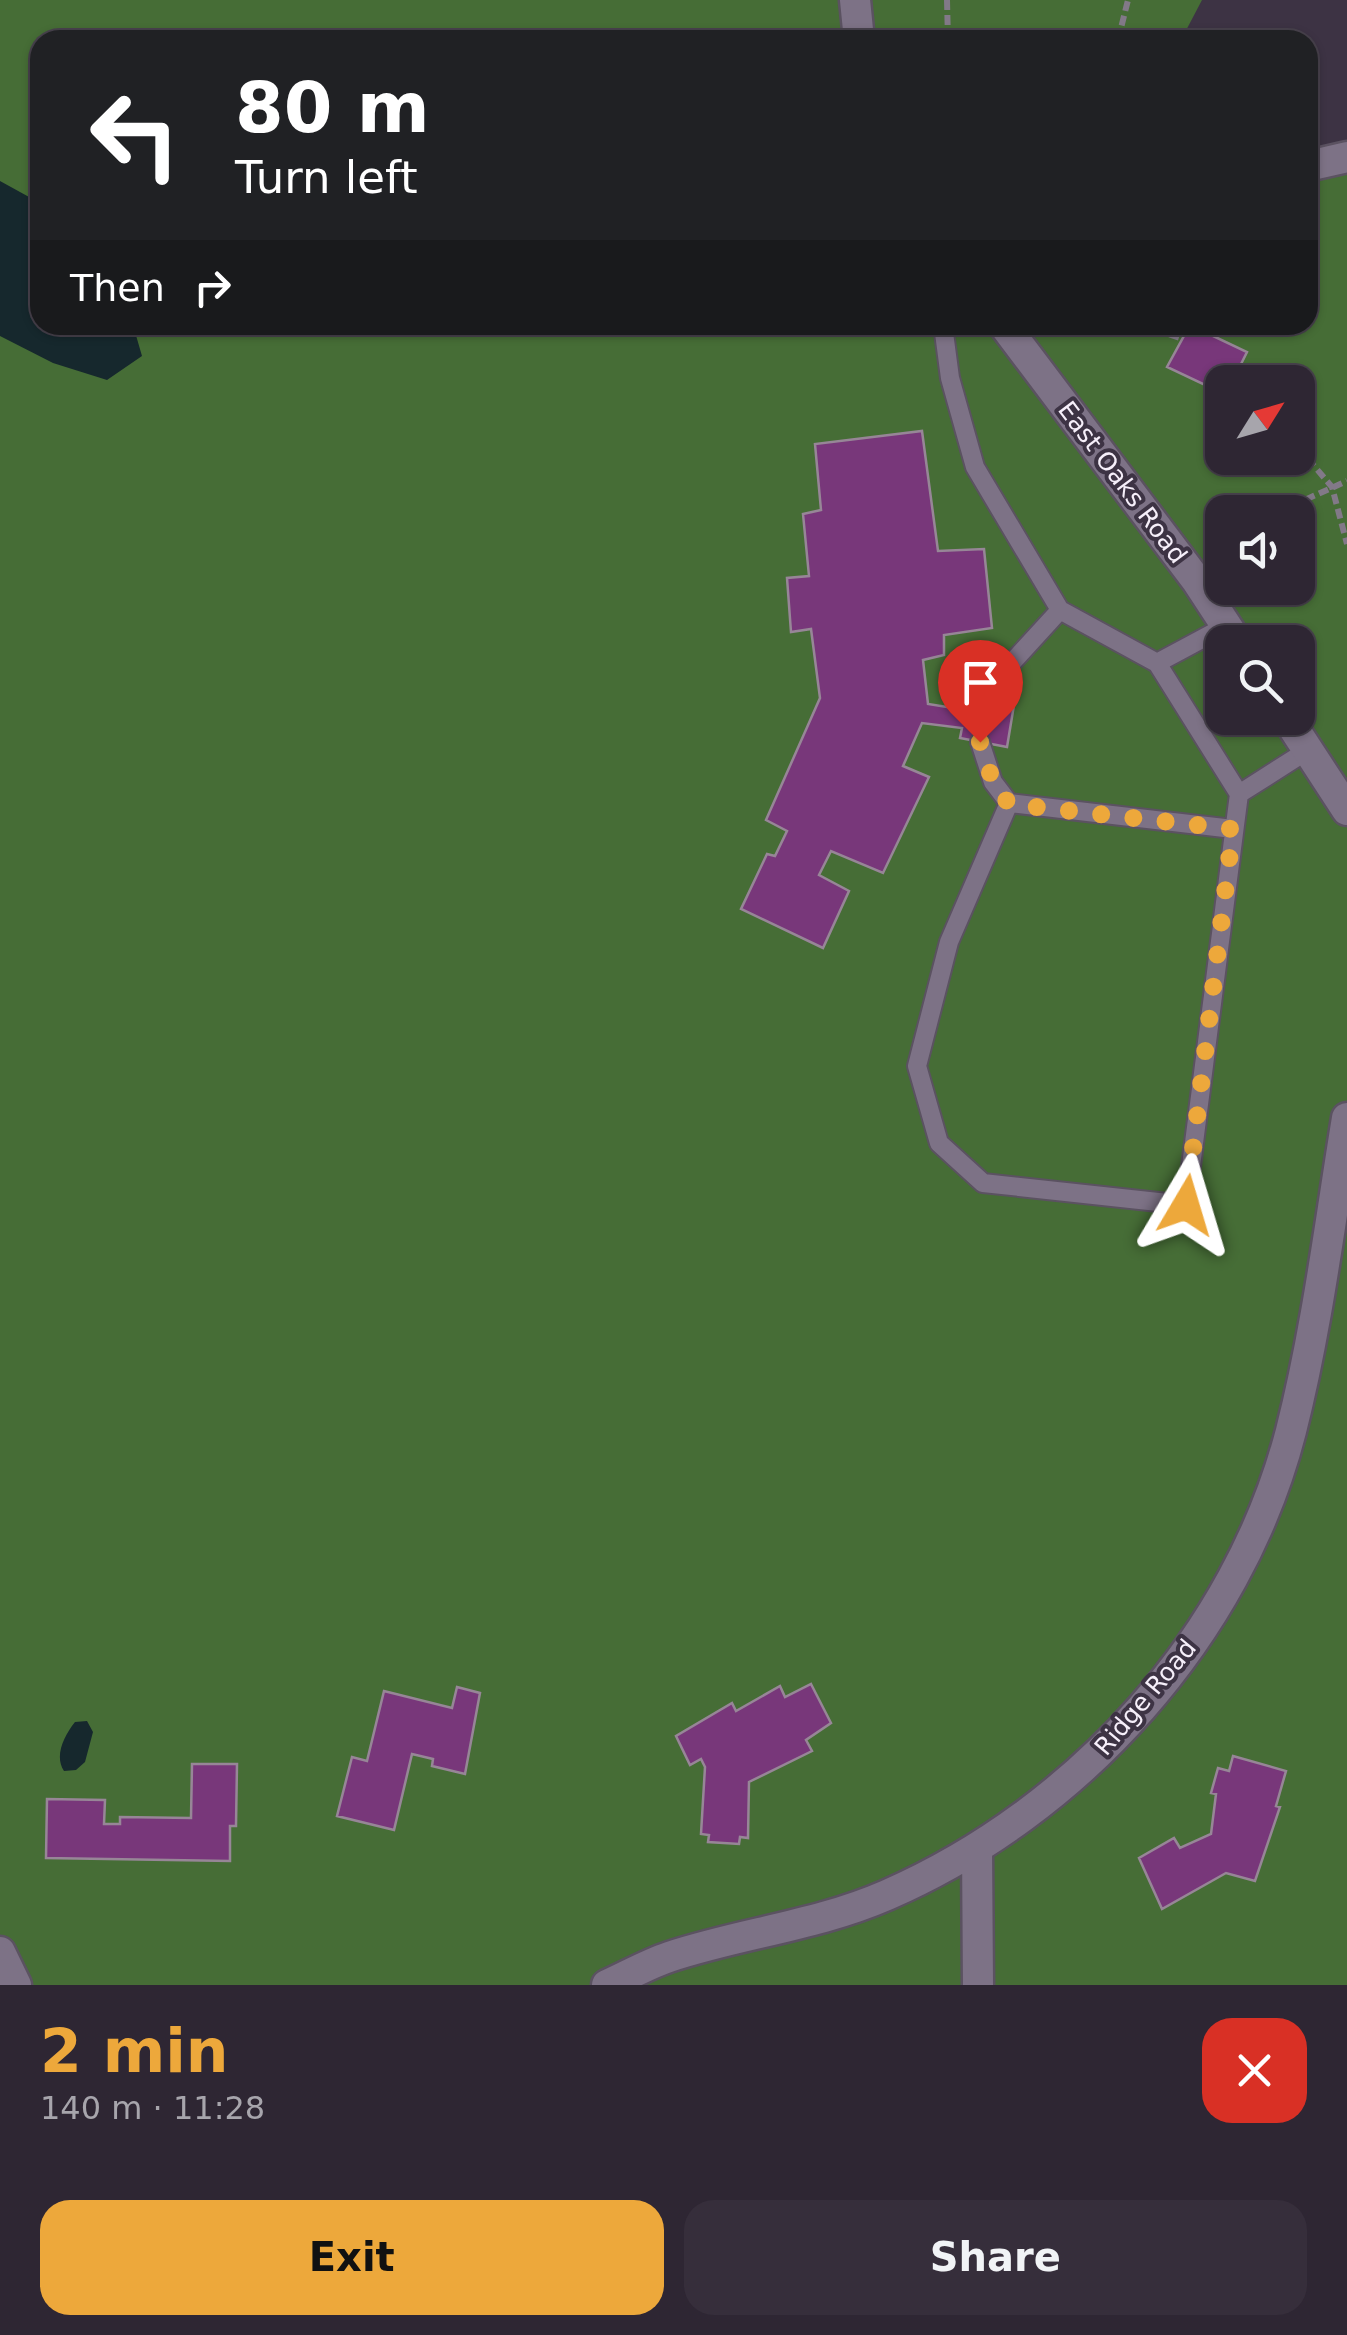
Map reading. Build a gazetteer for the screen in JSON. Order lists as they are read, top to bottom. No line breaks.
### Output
{"streets":{"street":["East Oaks Road","Ridge Road"]},"north":"top right","page":{"turn":["80 m","Turn left"],"then":"Then","heading":["2 min","140 m · 11:28"],"buttons":["Exit","Share"]}}
